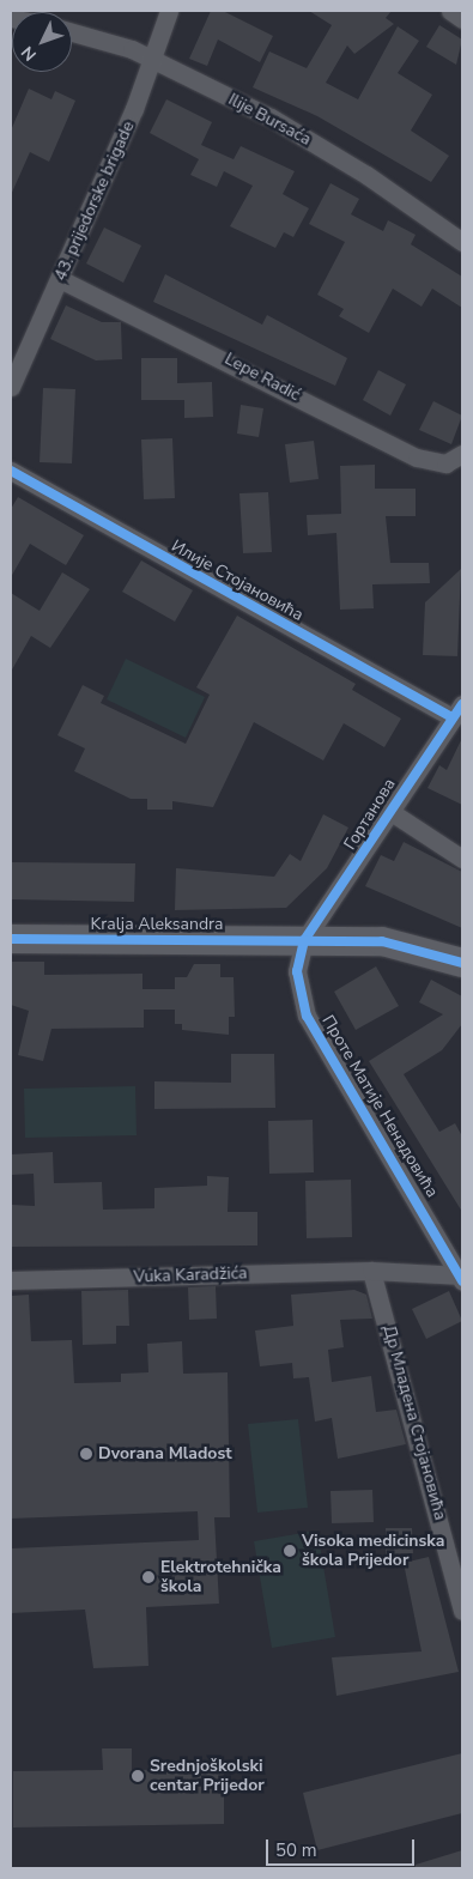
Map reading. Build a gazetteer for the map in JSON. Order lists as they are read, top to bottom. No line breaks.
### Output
{"streets":{"main road":["Kralja Aleksandra"],"street":["Ilije Bursaća","43. prijedorske brigade","Lepe Radić","Илије Стојановића","Гортанова","Проте Матије Ненадовића","Vuka Karadžića","Др Младена Стојановића"]},"crossings":[["Ilije Bursaća","43. prijedorske brigade"],["43. prijedorske brigade","Lepe Radić"],["Илије Стојановића","Гортанова"],["Гортанова","Kralja Aleksandra"],["Гортанова","Проте Матије Ненадовића"],["Kralja Aleksandra","Проте Матије Ненадовића"],["Проте Матије Ненадовића","Vuka Karadžića"],["Vuka Karadžića","Др Младена Стојановића"]],"places":["Dvorana Mladost","Visoka medicinska škola Prijedor","Elektrotehnička škola","Srednjoškolski centar Prijedor"],"scale_bar":"50 m","north":"bottom left"}
